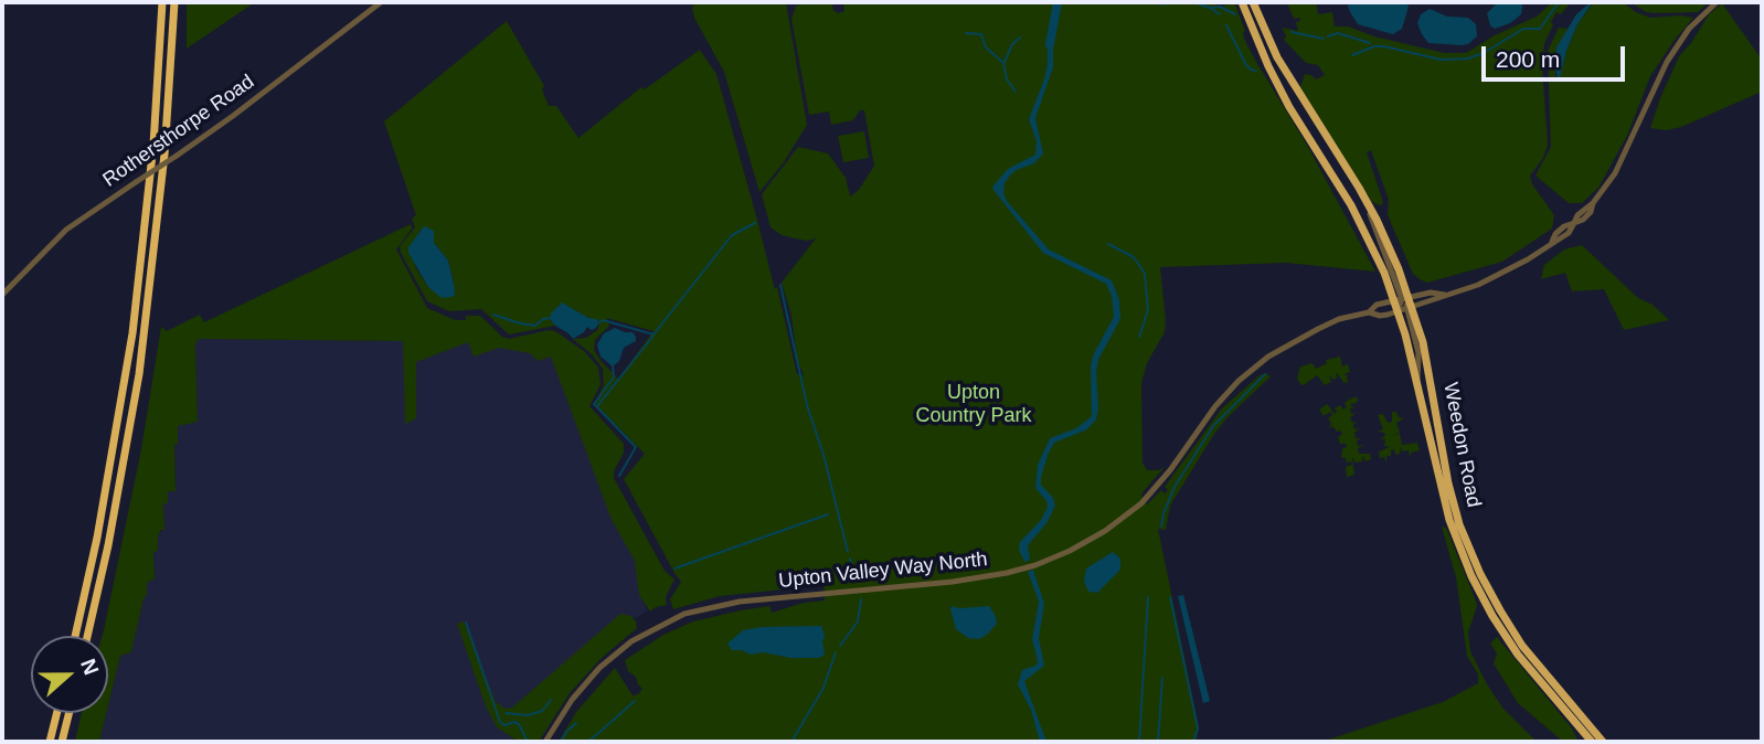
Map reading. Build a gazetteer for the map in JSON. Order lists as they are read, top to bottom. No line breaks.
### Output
{"streets":{"highway":["Weedon Road"],"street":["Rothersthorpe Road","Upton Valley Way North"]},"crossings":[["Weedon Road","Upton Valley Way North"]],"parks":["Upton Country Park"],"scale_bar":"200 m","north":"right"}
